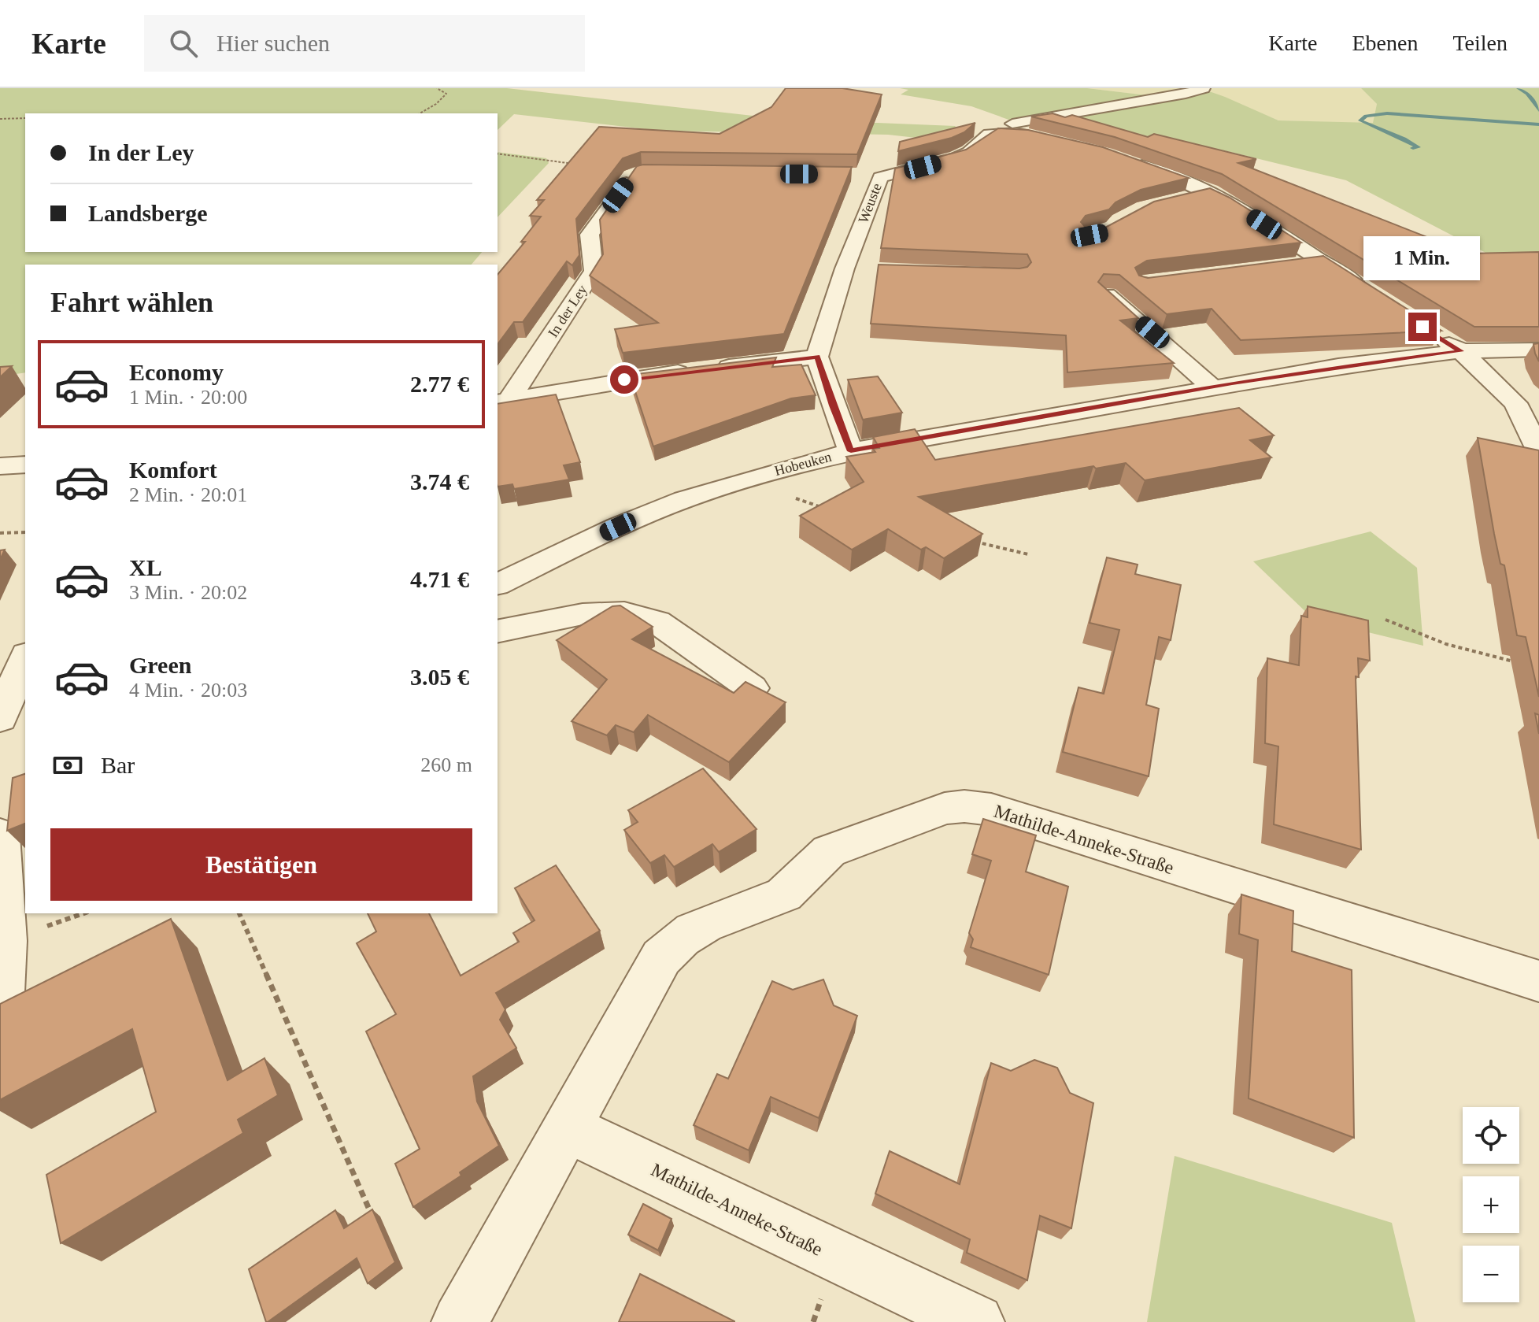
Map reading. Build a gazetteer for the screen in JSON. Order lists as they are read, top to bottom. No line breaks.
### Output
{"streets":{"street":["Weuste","In der Ley","Hobeuken","Mathilde-Anneke-Straße"]},"crossings":[["Weuste","In der Ley"]],"page":{"header":"Karte","search":"Hier suchen","nav":["Karte","Ebenen","Teilen"],"banner":["In der Ley","Landsberge"],"bubble":"1 Min.","heading":"Fahrt wählen","list":[{"name":"Economy","note":"1 Min. · 20:00","value":"2.77 €"},{"name":"Komfort","note":"2 Min. · 20:01","value":"3.74 €"},{"name":"XL","note":"3 Min. · 20:02","value":"4.71 €"},{"name":"Green","note":"4 Min. · 20:03","value":"3.05 €"}],"pay":["Bar","260 m"],"buttons":"Bestätigen","map_buttons":["+","−"]}}
